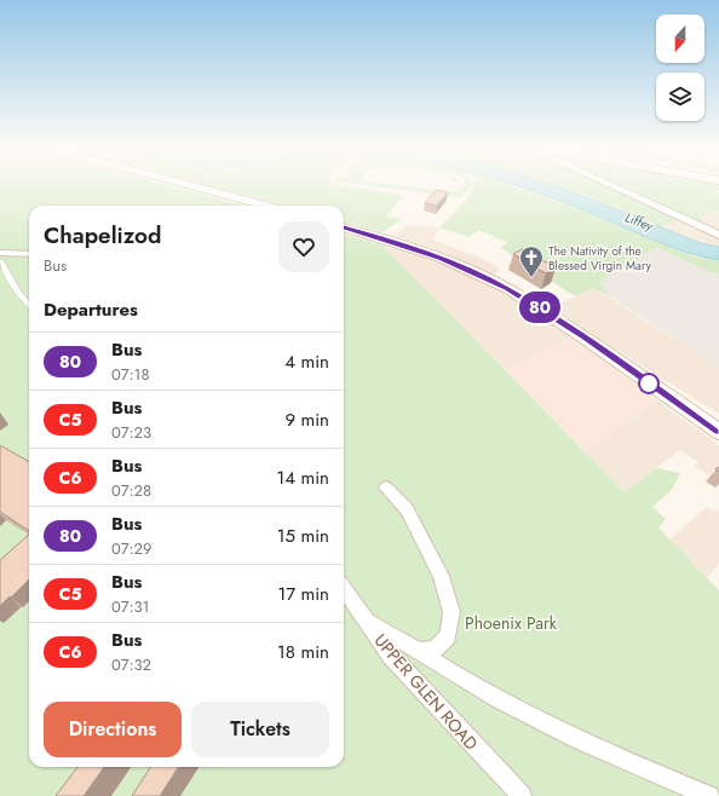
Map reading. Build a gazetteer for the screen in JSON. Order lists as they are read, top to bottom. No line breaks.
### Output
{"streets":{"street":["UPPER GLEN ROAD"]},"water":["Liffey"],"parks":["Phoenix Park"],"places":{"church":["The Nativity of the Blessed Virgin Mary"]},"lines":["bus line 80"],"north":"bottom","page":{"on_map":"80","heading":[["Chapelizod","Bus"],"Departures"],"list":[{"mark":"80","name":"Bus","note":"07:18","value":"4 min"},{"mark":"C5","name":"Bus","note":"07:23","value":"9 min"},{"mark":"C6","name":"Bus","note":"07:28","value":"14 min"},{"mark":"80","name":"Bus","note":"07:29","value":"15 min"},{"mark":"C5","name":"Bus","note":"07:31","value":"17 min"},{"mark":"C6","name":"Bus","note":"07:32","value":"18 min"}],"buttons":["Directions","Tickets"]}}
